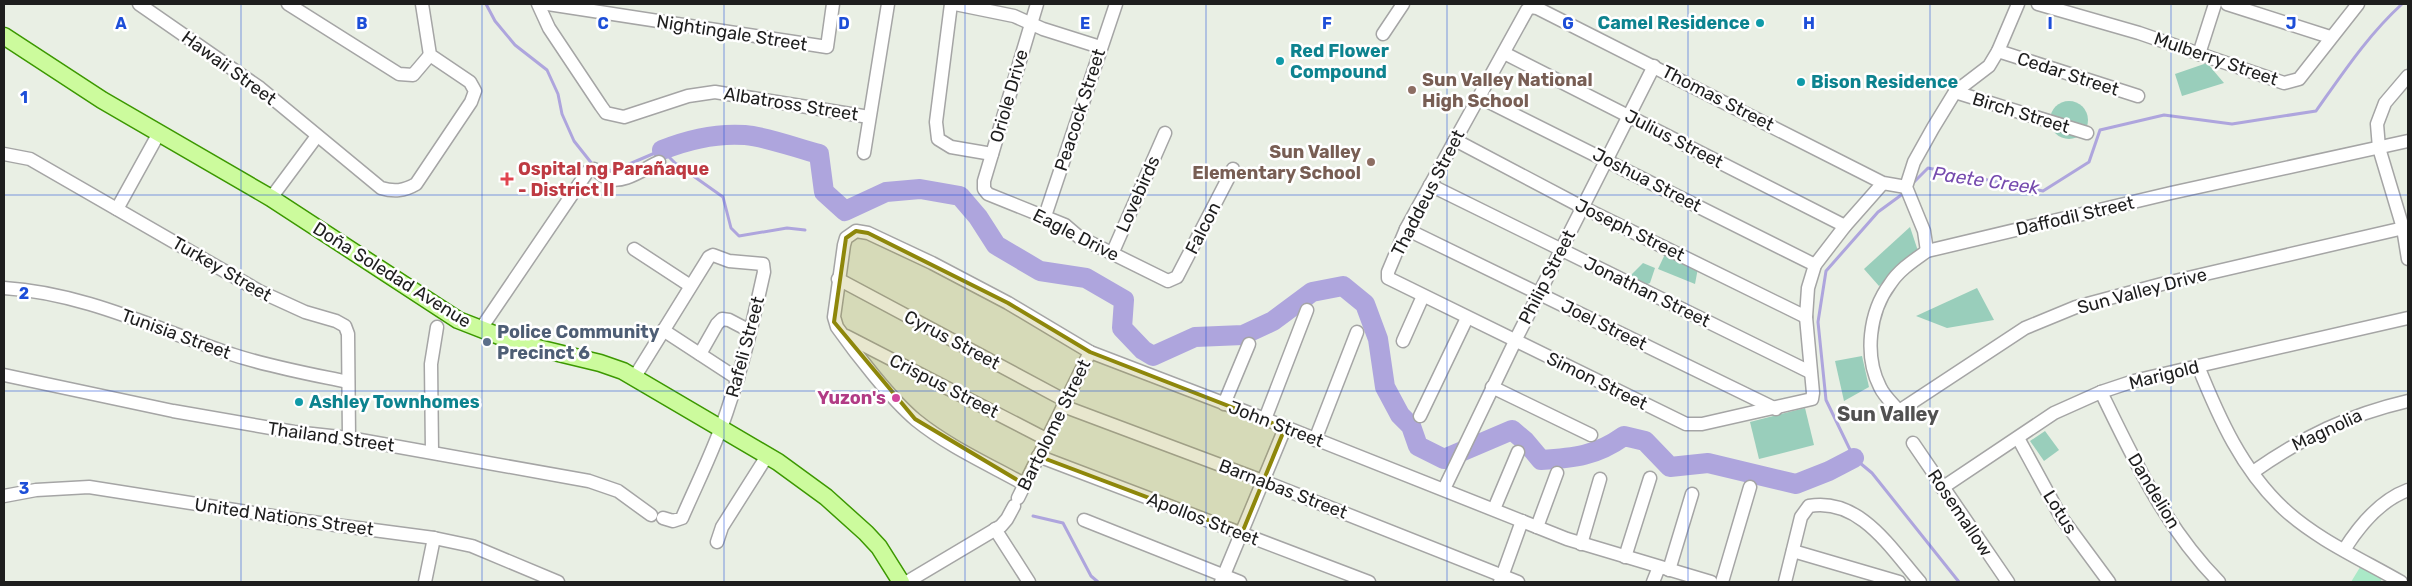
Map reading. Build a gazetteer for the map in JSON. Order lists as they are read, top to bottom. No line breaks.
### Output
{"streets":{"main road":["Doña Soledad Avenue"],"street":["Nightingale Street","Mulberry Street","Hawaii Street","Cedar Street","Oriole Drive","Thomas Street","Albatross Street","Peacock Street","Birch Street","Julius Street","Joshua Street","Thaddeus Street","Lovebirds","Daffodil Street","Falcon","Joseph Street","Eagle Drive","Turkey Street","Philip Street","Sun Valley Drive","Jonathan Street","Joel Street","Tunisia Street","Cyrus Street","Rafeli Street","Marigold","Simon Street","Crispus Street","John Street","Bartolome Street","Magnolia","Thailand Street","Barnabas Street","Dandelion","Lotus","Rosemallow","United Nations Street","Apollos Street"]},"crossings":[["Oriole Drive","Eagle Drive"],["Thomas Street","Thaddeus Street"],["Thomas Street","Philip Street"],["Peacock Street","Eagle Drive"],["Julius Street","Thaddeus Street"],["Julius Street","Philip Street"],["Joshua Street","Thaddeus Street"],["Joshua Street","Philip Street"],["Thaddeus Street","Joseph Street"],["Thaddeus Street","Jonathan Street"],["Thaddeus Street","Joel Street"],["Thaddeus Street","Simon Street"],["Lovebirds","Eagle Drive"],["Daffodil Street","Sun Valley Drive"],["Falcon","Eagle Drive"],["Joseph Street","Philip Street"],["Turkey Street","Tunisia Street"],["Turkey Street","Thailand Street"],["Doña Soledad Avenue","Rafeli Street"],["Philip Street","Jonathan Street"],["Philip Street","Joel Street"],["Philip Street","Simon Street"],["Philip Street","John Street"],["Jonathan Street","Simon Street"],["Joel Street","Simon Street"],["Cyrus Street","John Street"],["Cyrus Street","Bartolome Street"],["Cyrus Street","Barnabas Street"],["Rafeli Street","Thailand Street"],["Marigold","Dandelion"],["Marigold","Lotus"],["Marigold","Rosemallow"],["Crispus Street","Bartolome Street"],["John Street","Bartolome Street"],["Bartolome Street","Barnabas Street"],["Bartolome Street","Apollos Street"]],"districts":["Sun Valley"],"water":["Paete Creek"],"places":{"other":["Camel Residence","Red Flower Compound","Bison Residence","Sun Valley National High School","Sun Valley Elementary School","Police Community Precinct 6","Yuzon's","Ashley Townhomes"],"health":["Ospital ng Parañaque - District II"]},"grid":{"columns":["A","B","C","D","E","F","G","H","I","J"],"rows":["1","2","3"]}}
